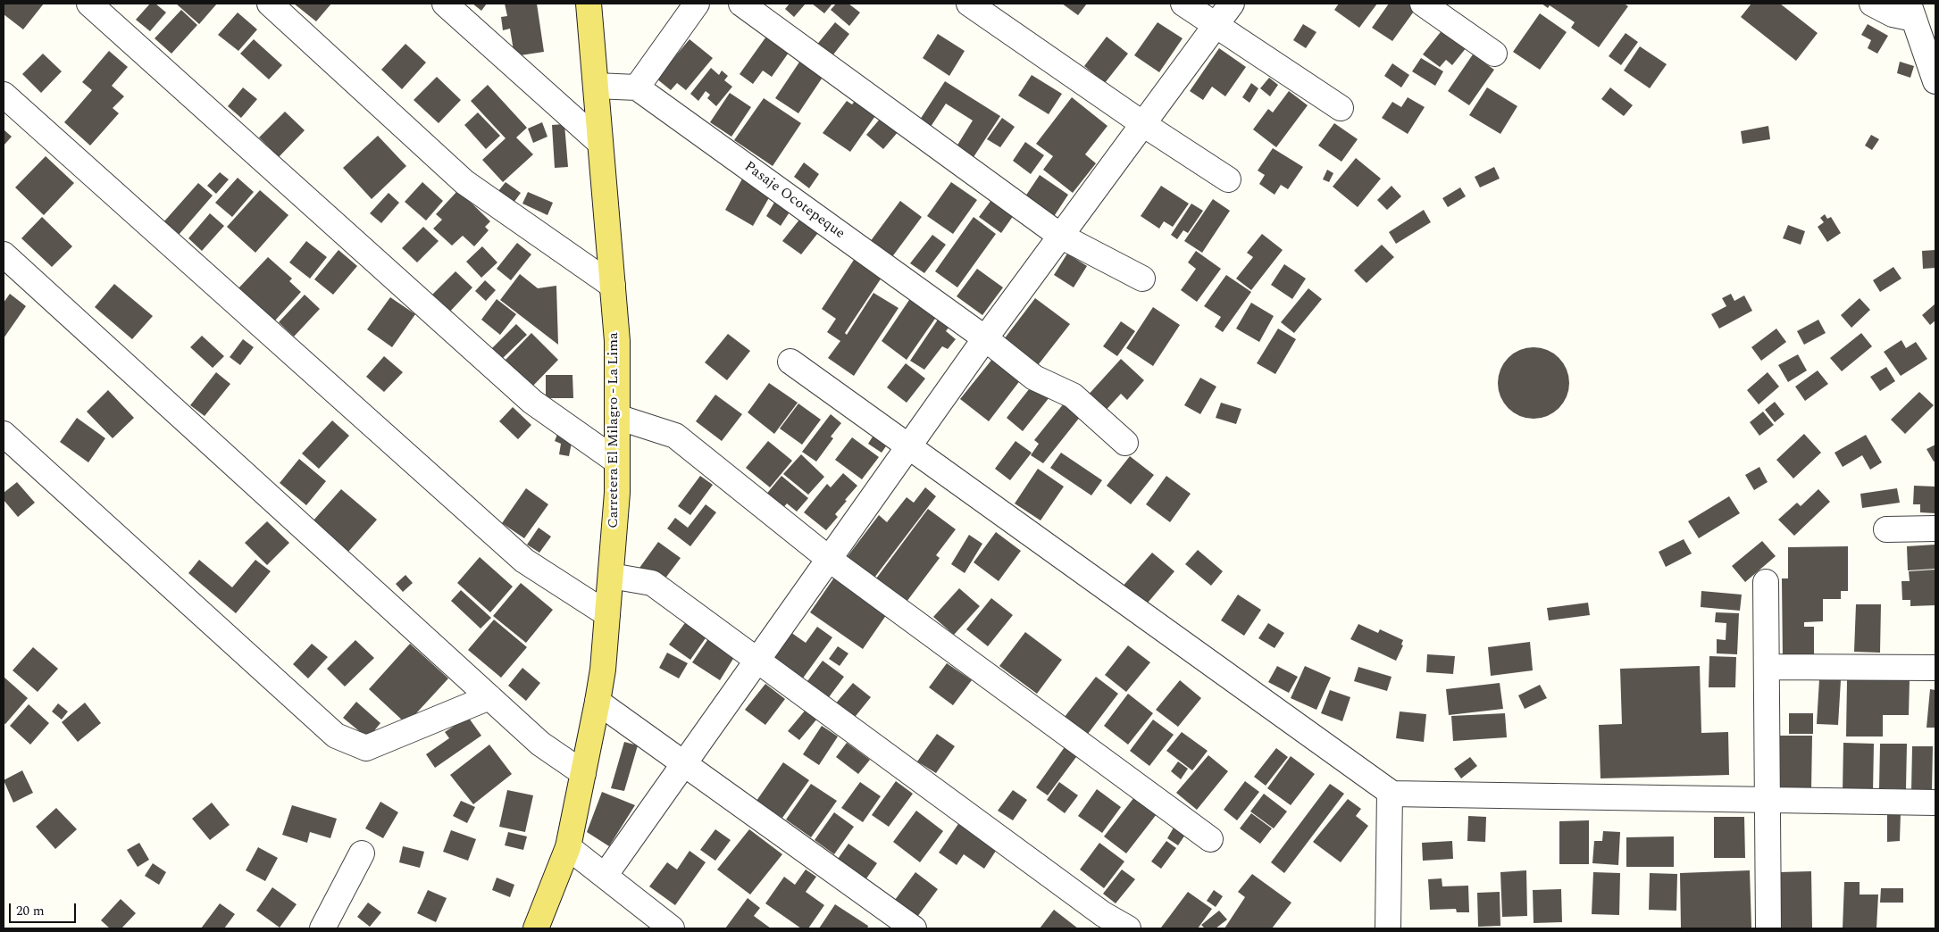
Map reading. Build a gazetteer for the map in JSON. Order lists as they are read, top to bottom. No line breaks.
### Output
{"streets":{"main road":["Carretera El Milagro - La Lima"],"street":["Pasaje Ocotepeque"]},"scale_bar":"20 m"}
